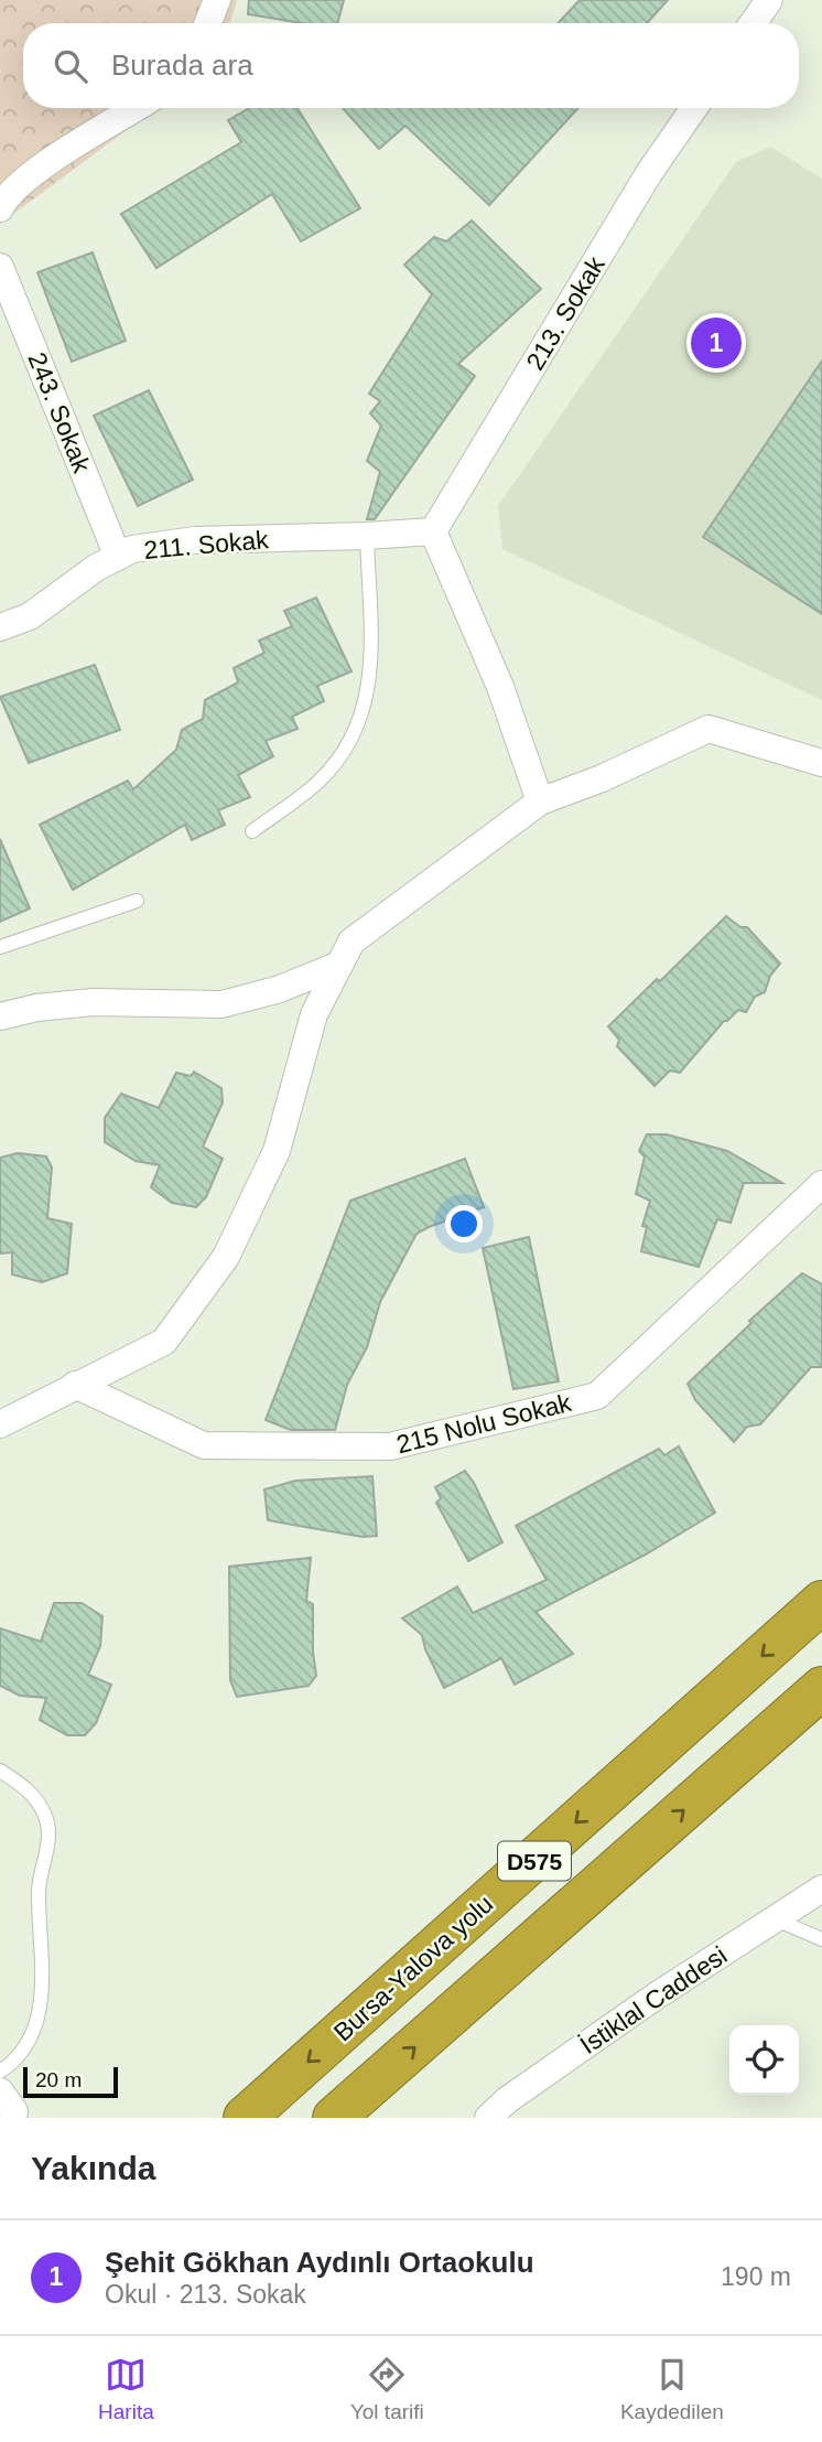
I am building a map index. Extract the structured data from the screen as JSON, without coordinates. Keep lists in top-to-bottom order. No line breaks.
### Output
{"streets":{"highway":["D575","Bursa-Yalova yolu"],"street":["213. Sokak","243. Sokak","211. Sokak","215 Nolu Sokak","İstiklal Caddesi"]},"crossings":[["213. Sokak","211. Sokak"],["243. Sokak","211. Sokak"]],"scale_bar":"20 m","page":{"search":"Burada ara","pins":"1","scale":"20 m","heading":"Yakında","list":[{"mark":"1","name":"Şehit Gökhan Aydınlı Ortaokulu","note":"Okul · 213. Sokak","value":"190 m"}],"nav":["Harita","Yol tarifi","Kaydedilen"]}}
